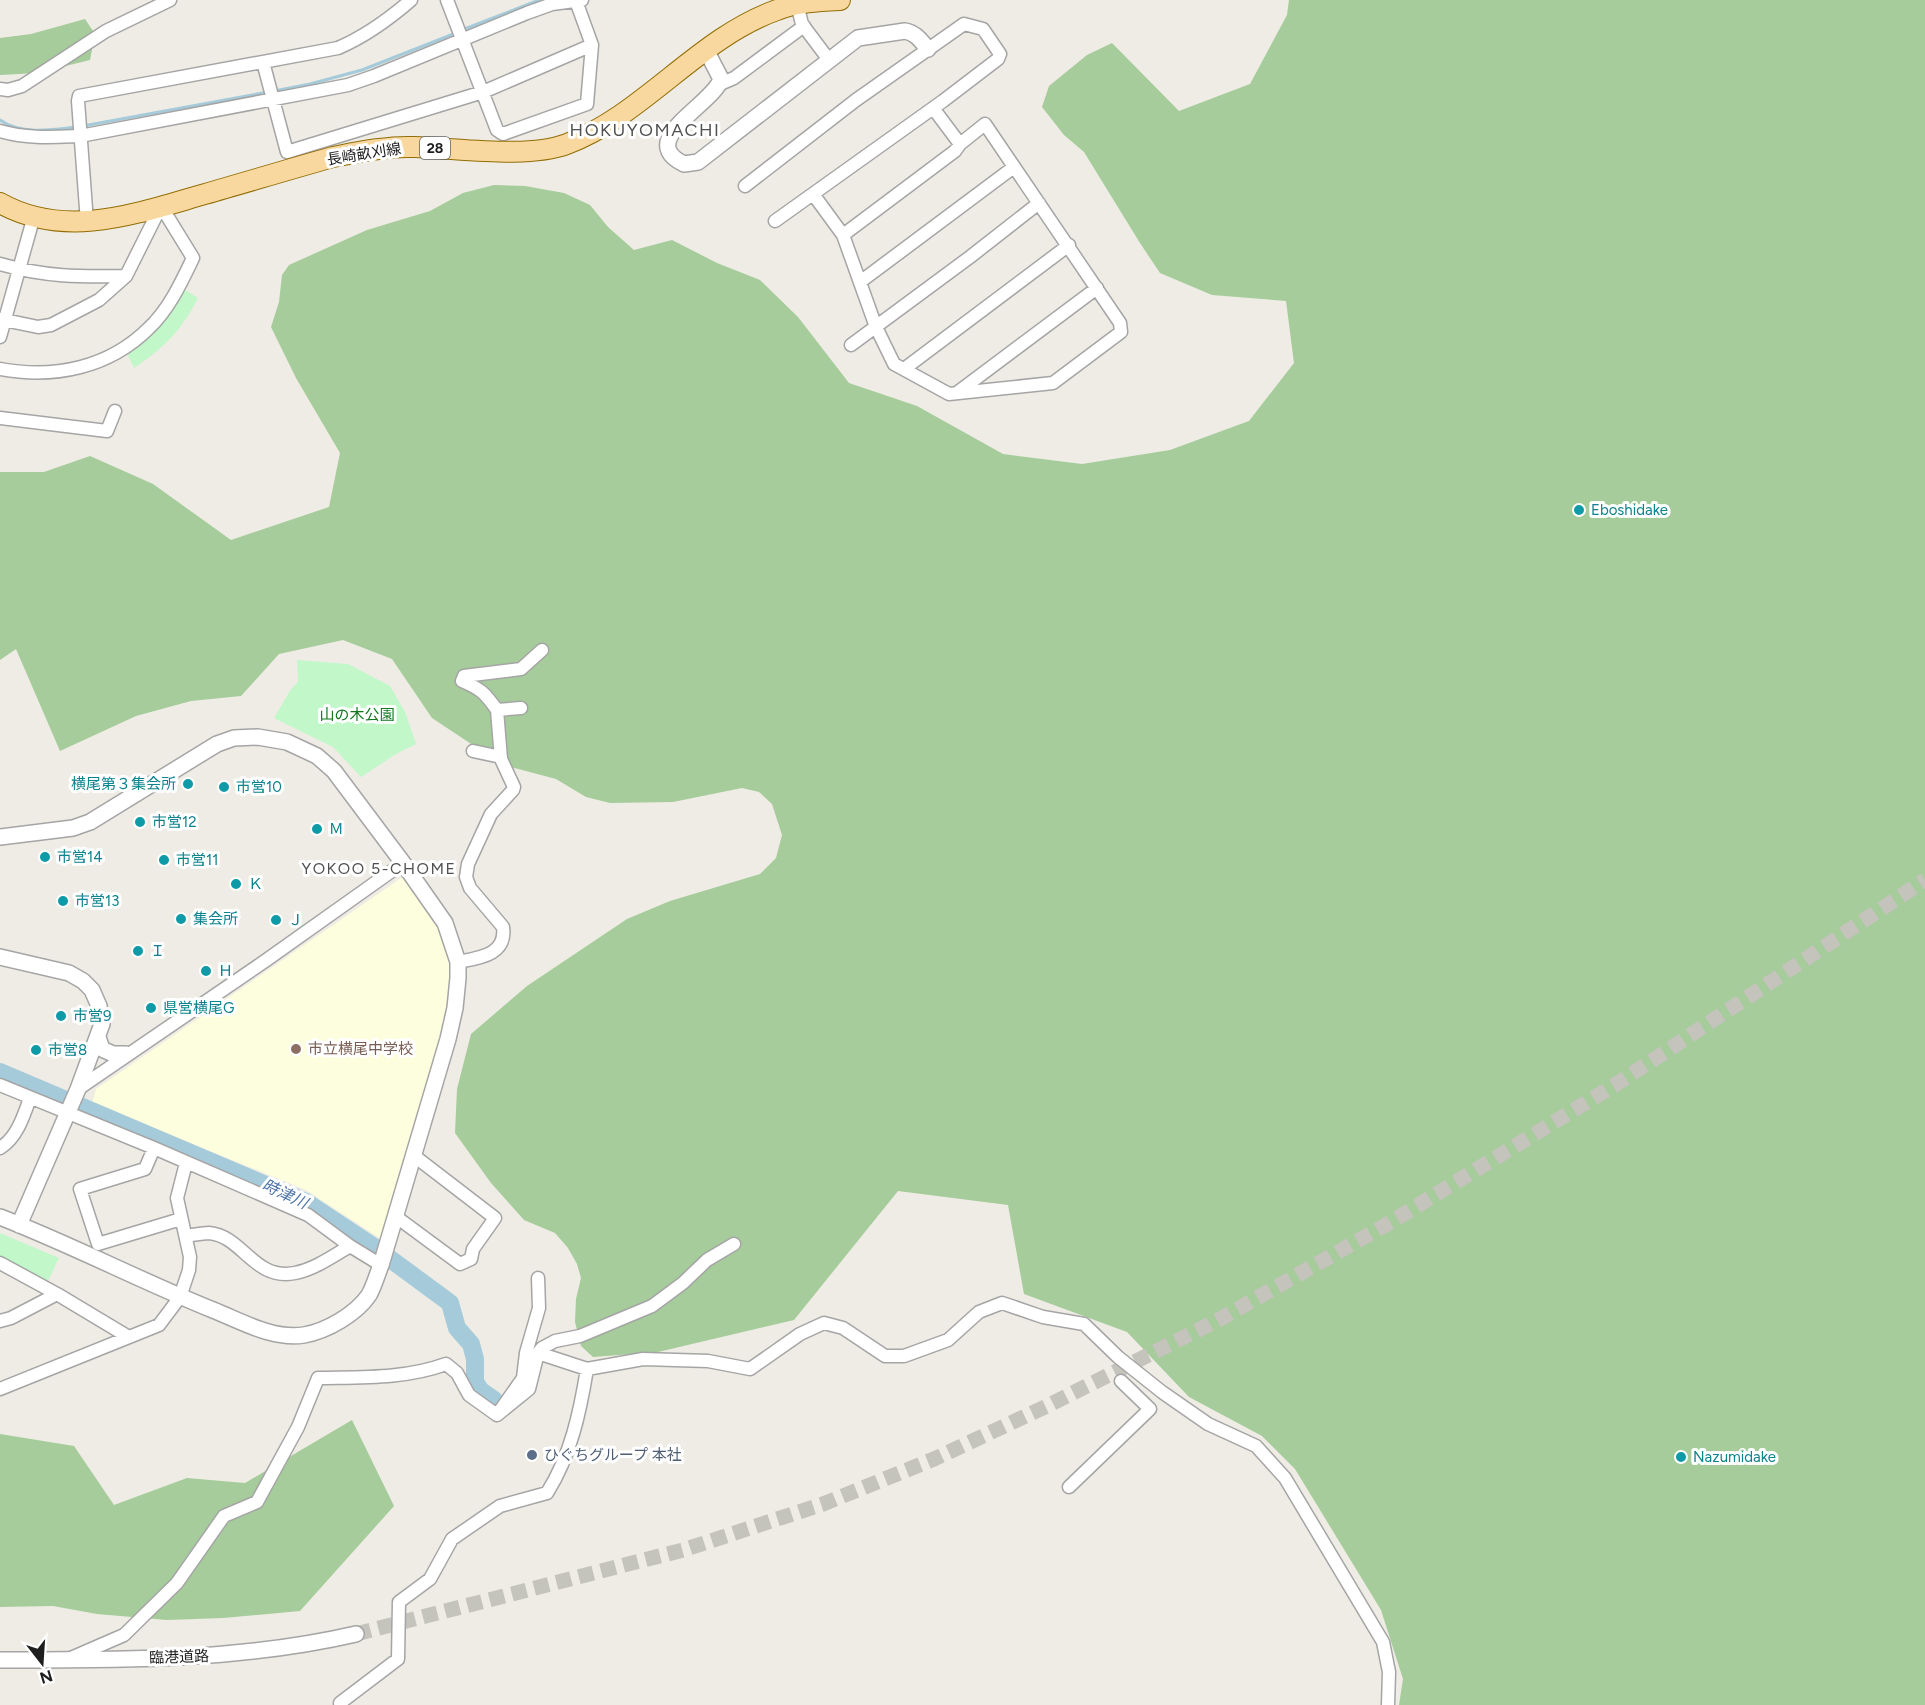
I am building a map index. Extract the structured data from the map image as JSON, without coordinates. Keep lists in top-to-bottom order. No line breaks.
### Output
{"streets":{"main road":["28","長崎畝刈線"],"street":["臨港道路"]},"districts":["HOKUYOMACHI","YOKOO 5-CHOME"],"water":["時津川"],"parks":["山の木公園"],"places":["Eboshidake","横尾第３集会所","市営10","市営12","Ｍ","市営14","市営11","Ｋ","市営13","集会所","Ｊ","Ｉ","Ｈ","県営横尾G","市営9","市立横尾中学校","市営8","ひぐちグループ 本社","Nazumidake"],"north":"bottom"}
